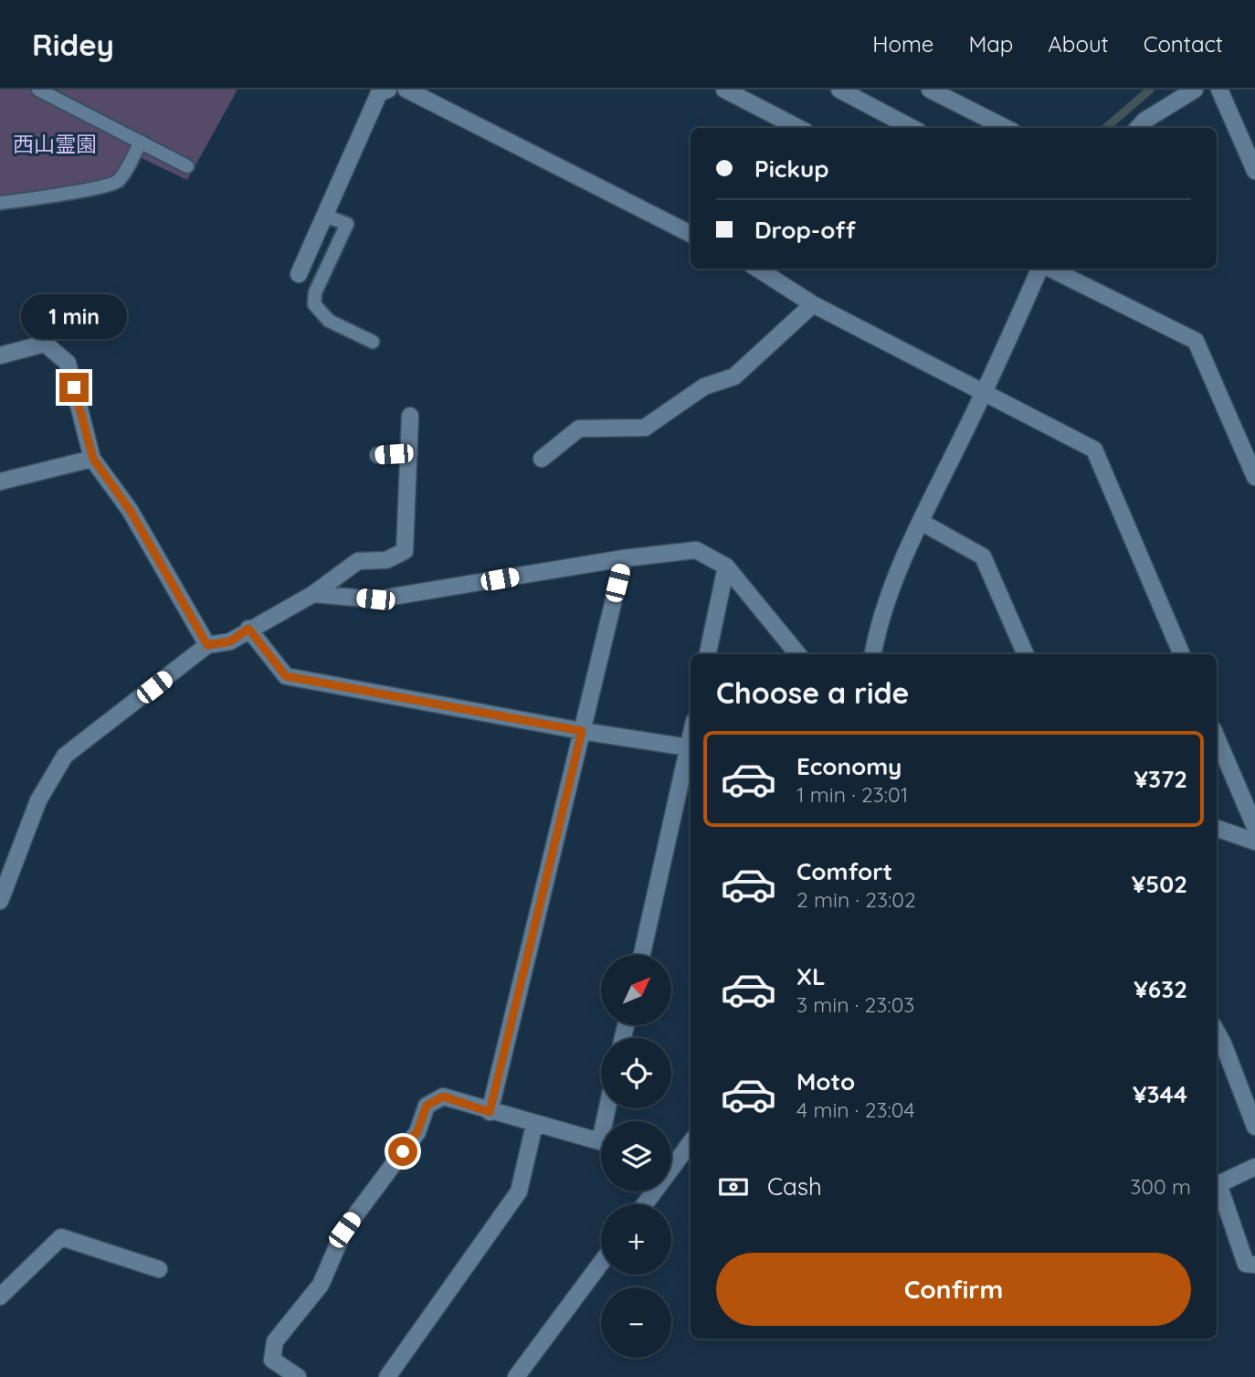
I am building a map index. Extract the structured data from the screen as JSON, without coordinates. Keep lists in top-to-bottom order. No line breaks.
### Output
{"parks":["西山霊園"],"north":"top right","page":{"header":"Ridey","nav":["Home","Map","About","Contact"],"banner":["Pickup","Drop-off"],"bubble":"1 min","heading":"Choose a ride","list":[{"name":"Economy","note":"1 min · 23:01","value":"¥372"},{"name":"Comfort","note":"2 min · 23:02","value":"¥502"},{"name":"XL","note":"3 min · 23:03","value":"¥632"},{"name":"Moto","note":"4 min · 23:04","value":"¥344"}],"map_buttons":["+","−"],"pay":["Cash","300 m"],"buttons":"Confirm"}}
